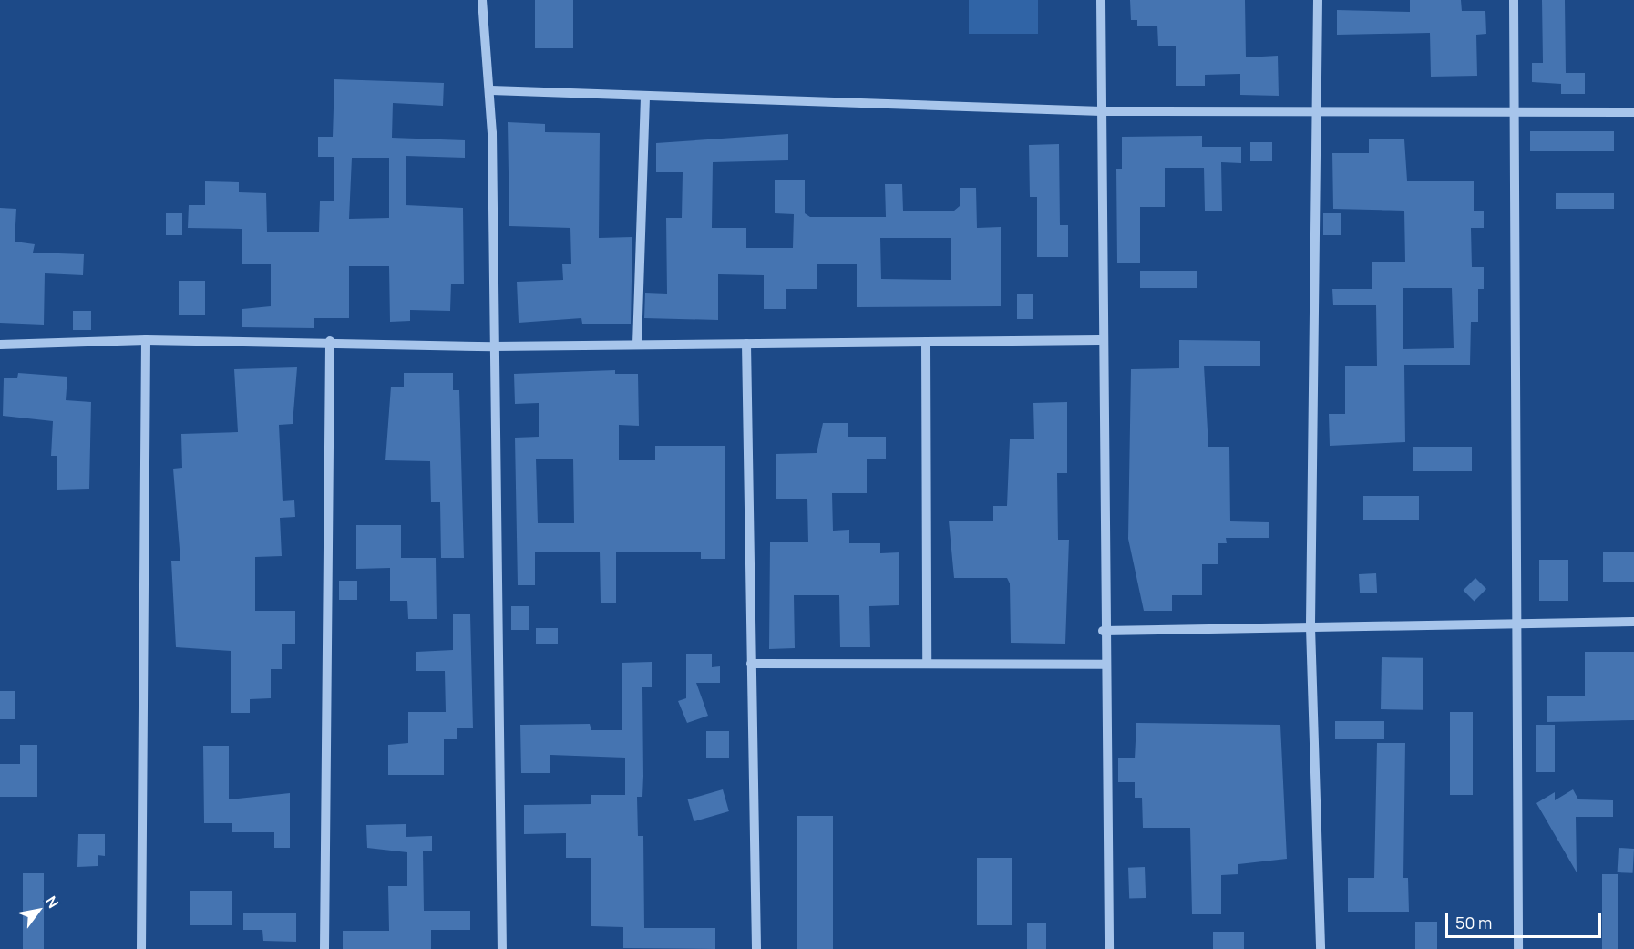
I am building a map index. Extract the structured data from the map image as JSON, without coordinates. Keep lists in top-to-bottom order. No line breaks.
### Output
{"scale_bar":"50 m","north":"top right"}
